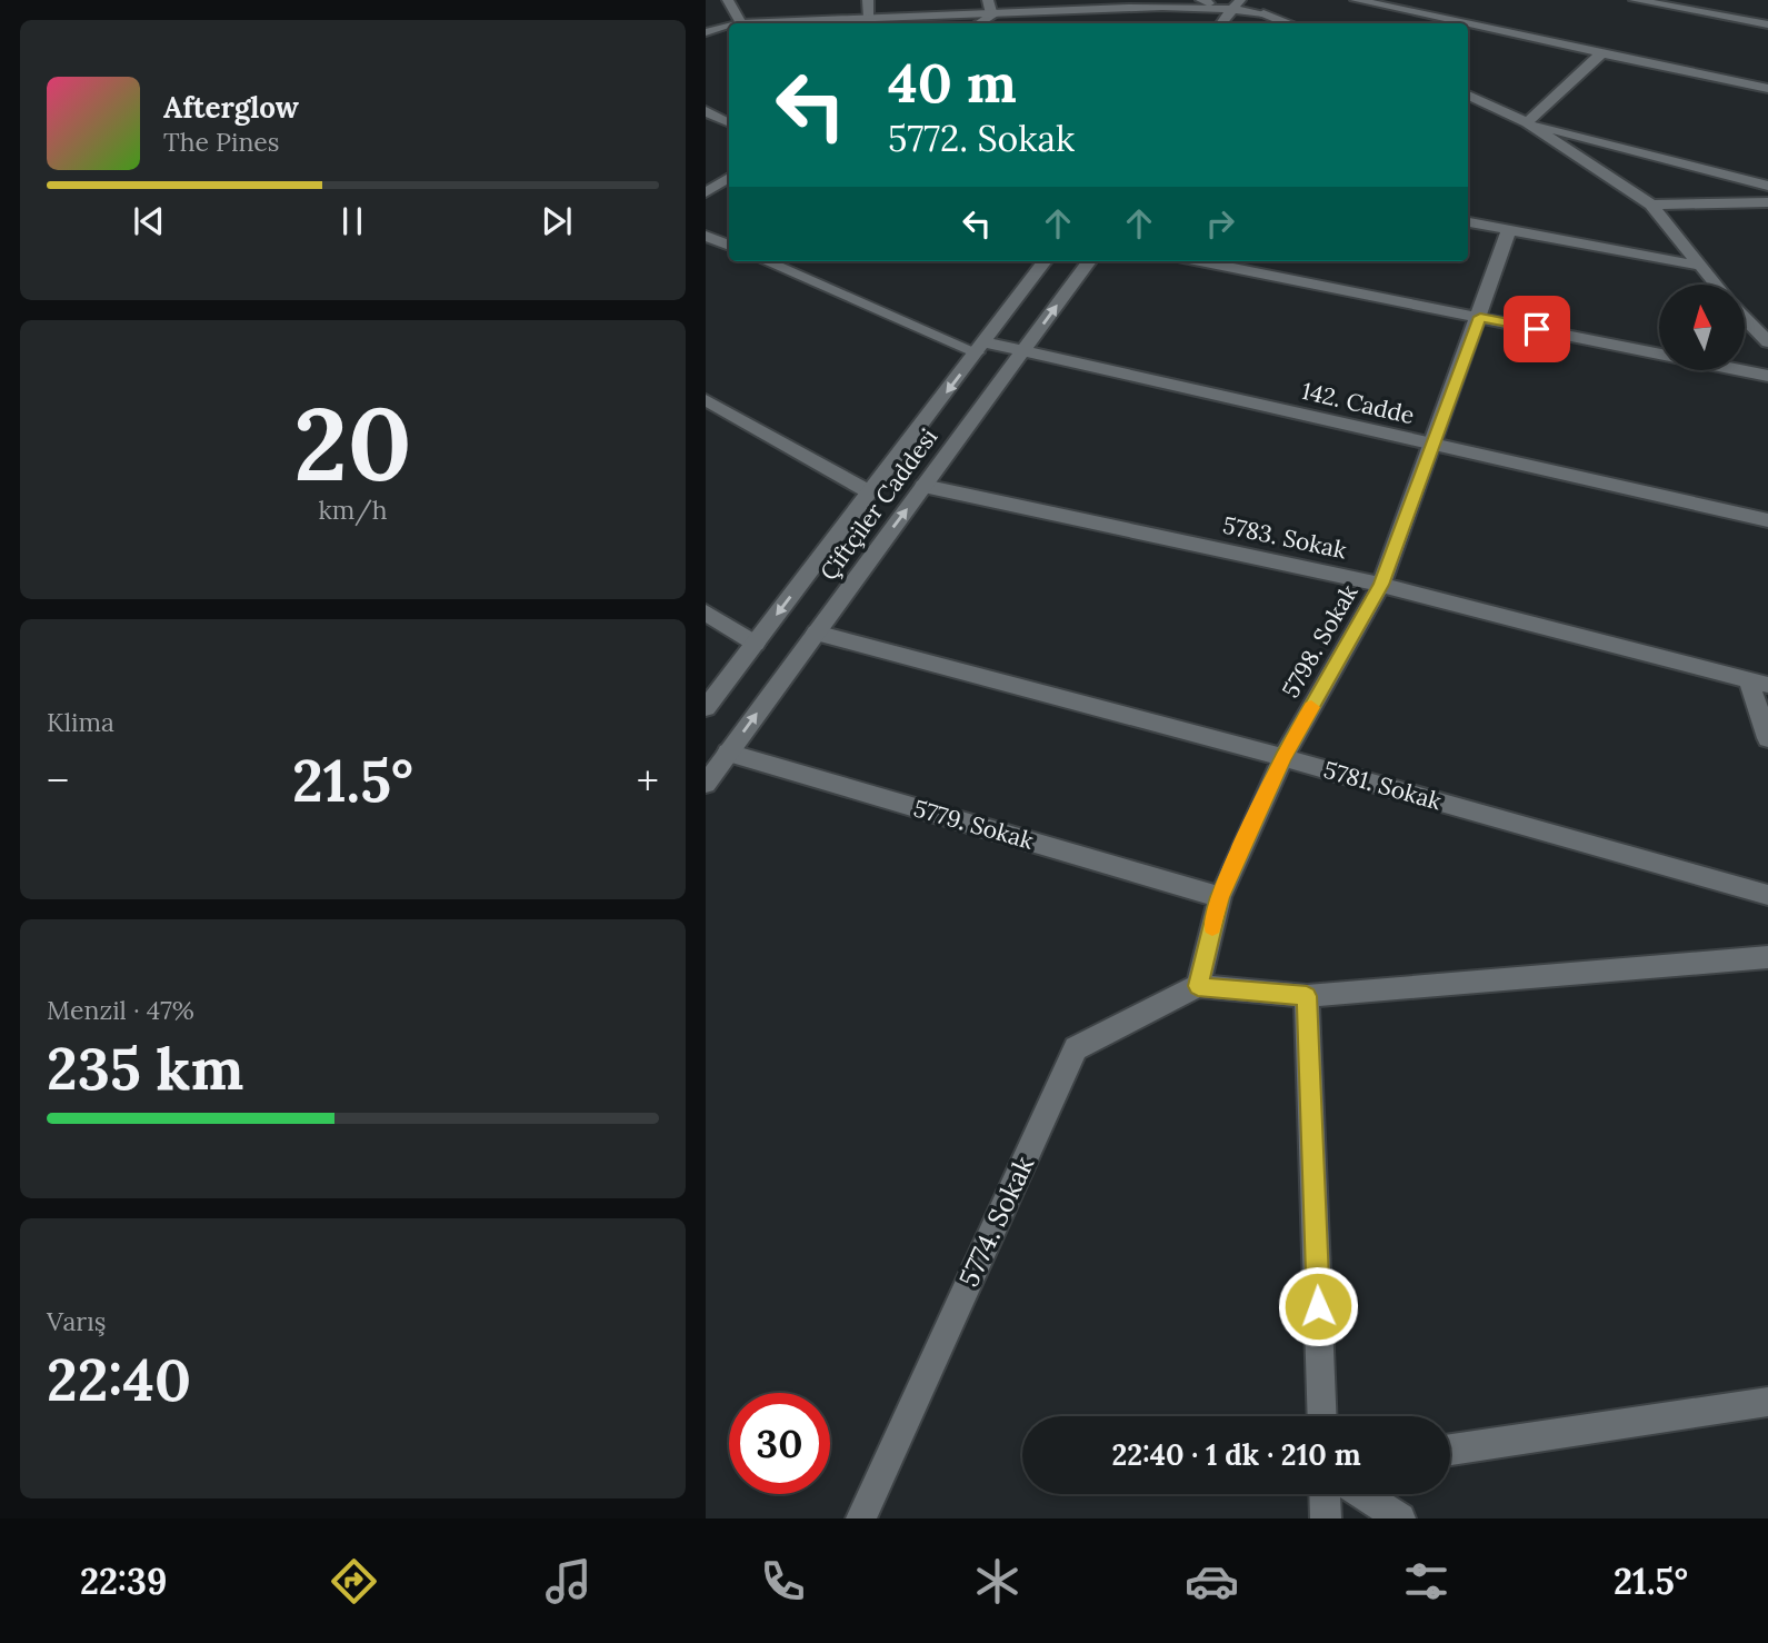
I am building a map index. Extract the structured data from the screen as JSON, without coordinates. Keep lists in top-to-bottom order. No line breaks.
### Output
{"streets":{"street":["142. Cadde","Çiftçiler Caddesi","5783. Sokak","5798. Sokak","5781. Sokak","5779. Sokak","5774. Sokak"]},"crossings":[["142. Cadde","Çiftçiler Caddesi"],["142. Cadde","5798. Sokak"],["Çiftçiler Caddesi","5783. Sokak"],["Çiftçiler Caddesi","5781. Sokak"],["Çiftçiler Caddesi","5779. Sokak"],["5783. Sokak","5798. Sokak"],["5798. Sokak","5781. Sokak"],["5798. Sokak","5779. Sokak"],["5798. Sokak","5774. Sokak"]],"north":"top","page":{"turn":["40 m","5772. Sokak"],"song":["Afterglow","The Pines"],"tile":[["20","km/h"],"Klima",["Menzil · 47%","235 km"],["Varış","22:40"]],"heat":["−","21.5°","+"],"limit":"30","trip":"22:40 · 1 dk · 210 m","tabs":["22:39","21.5°"]}}
